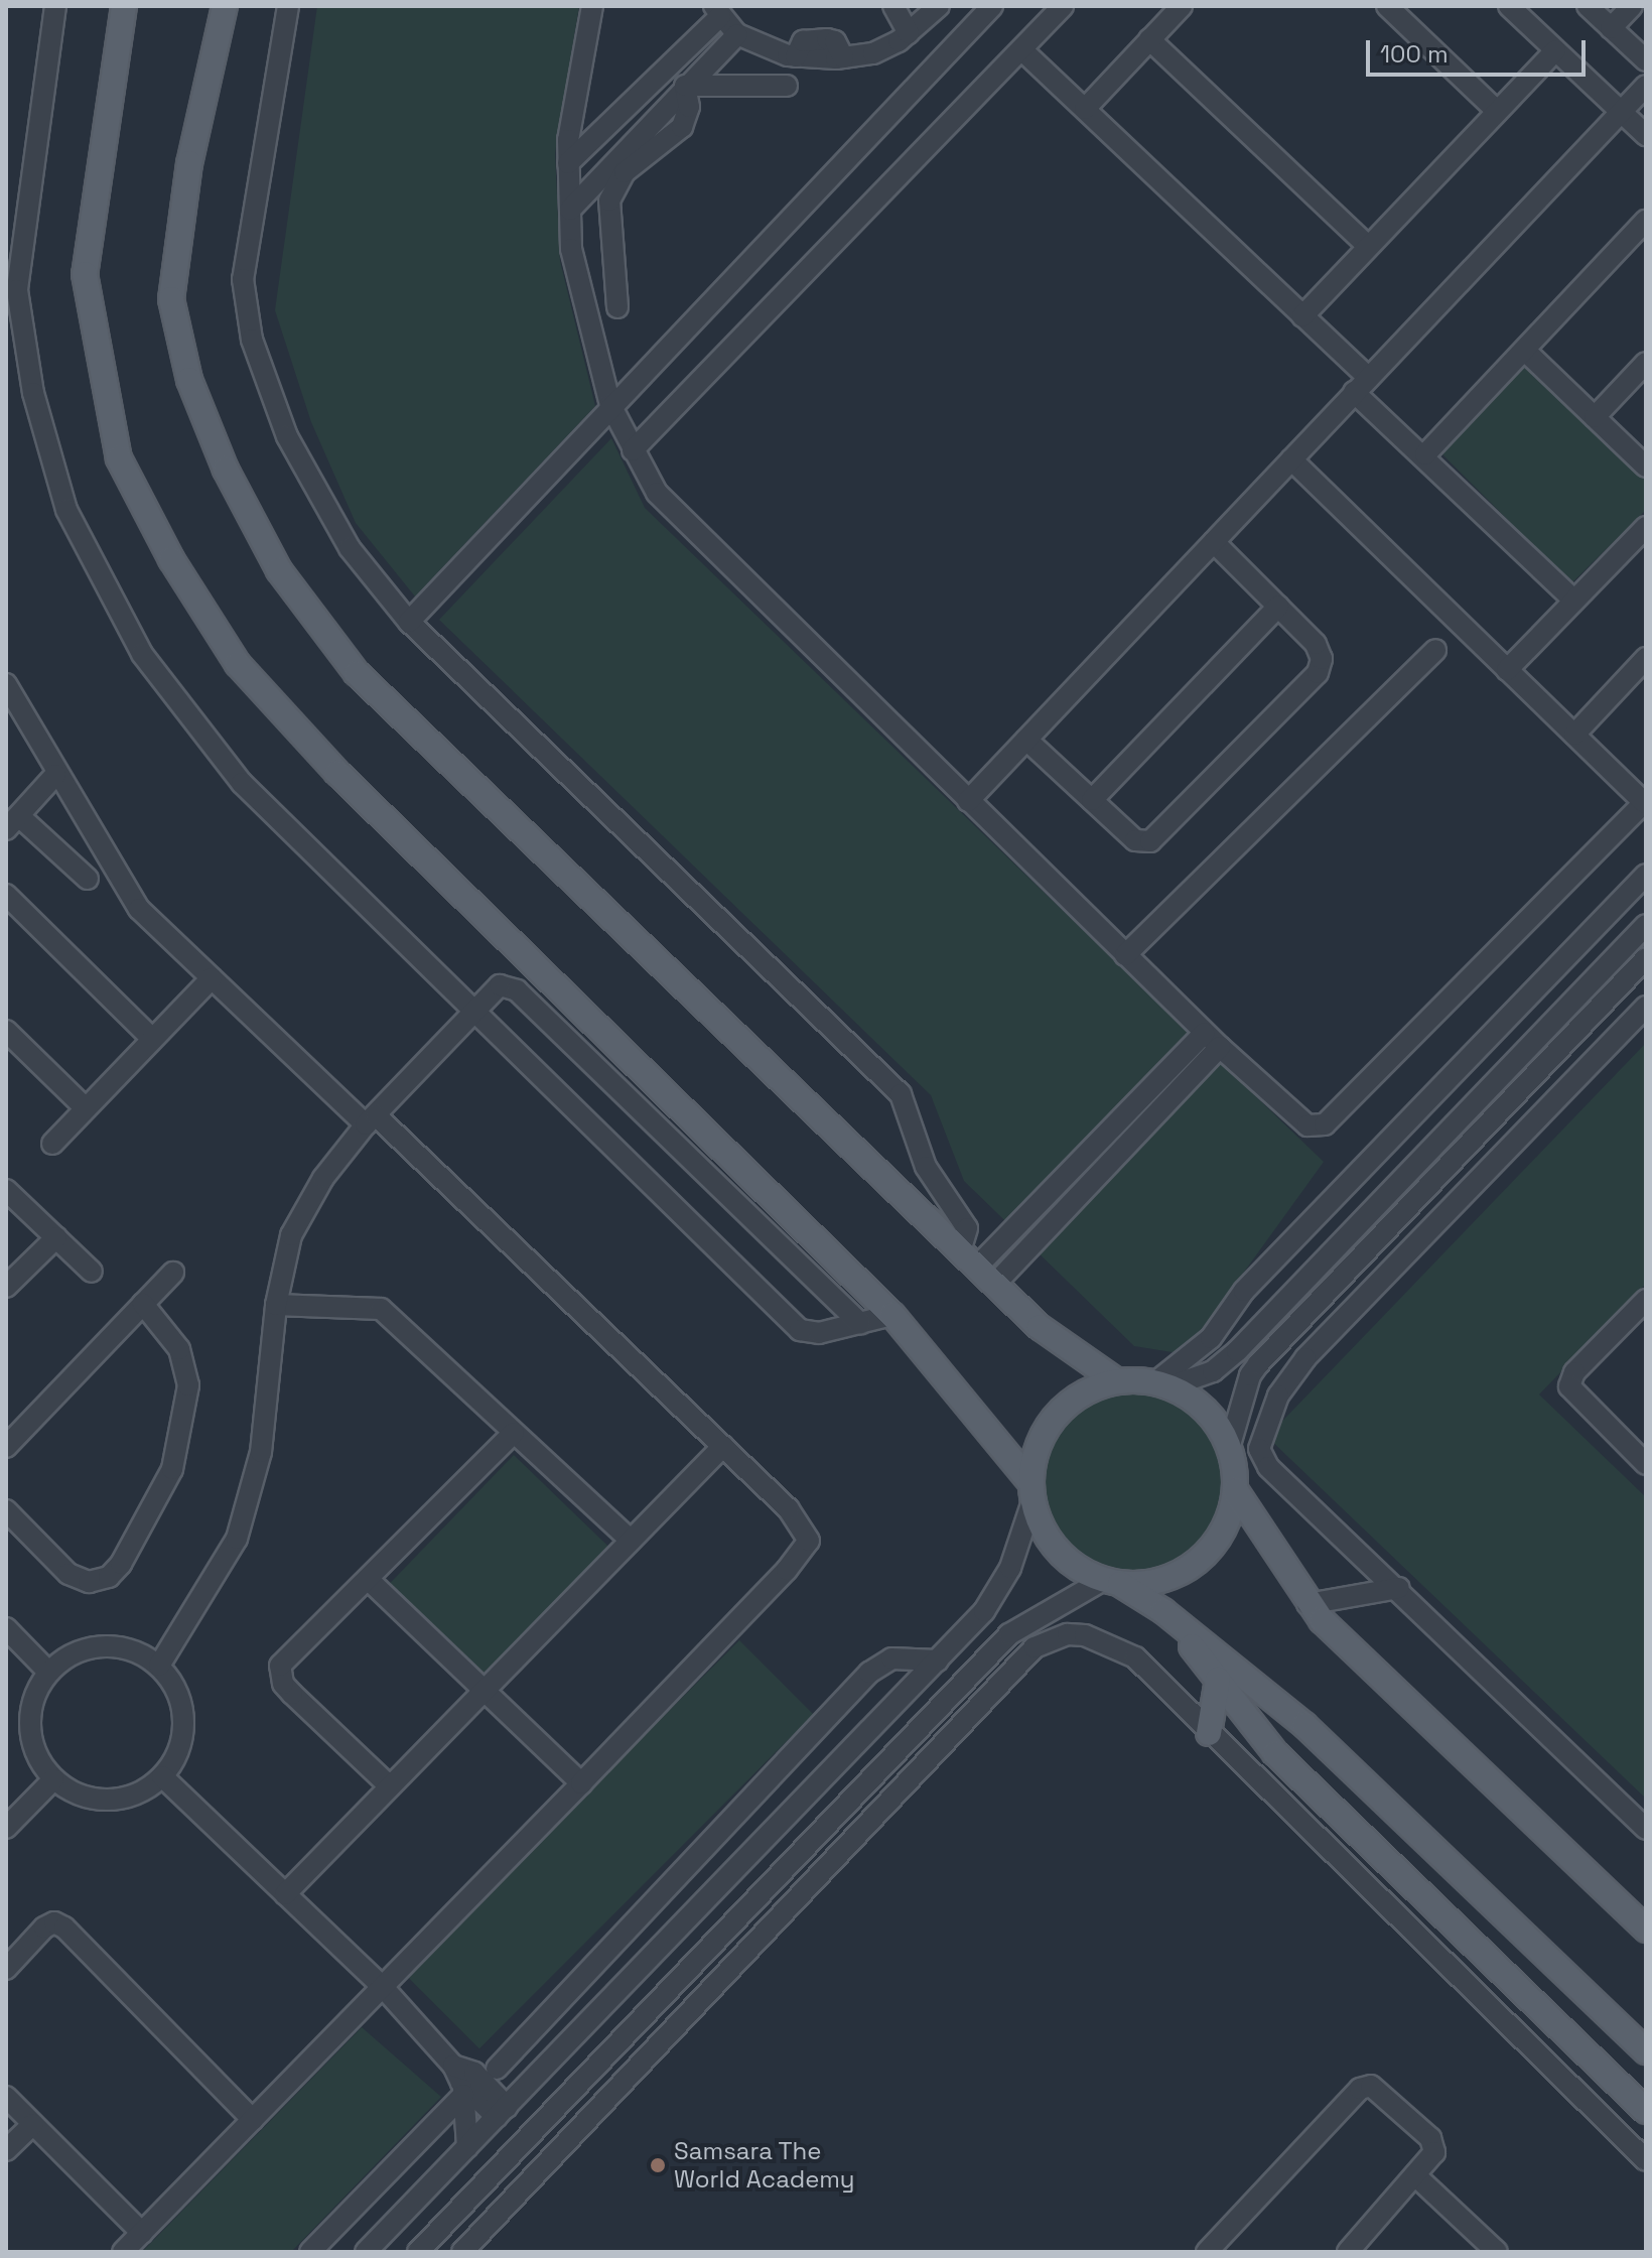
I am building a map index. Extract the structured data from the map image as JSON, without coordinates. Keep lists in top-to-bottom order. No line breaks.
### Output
{"places":["Samsara The World Academy"],"scale_bar":"100 m"}
